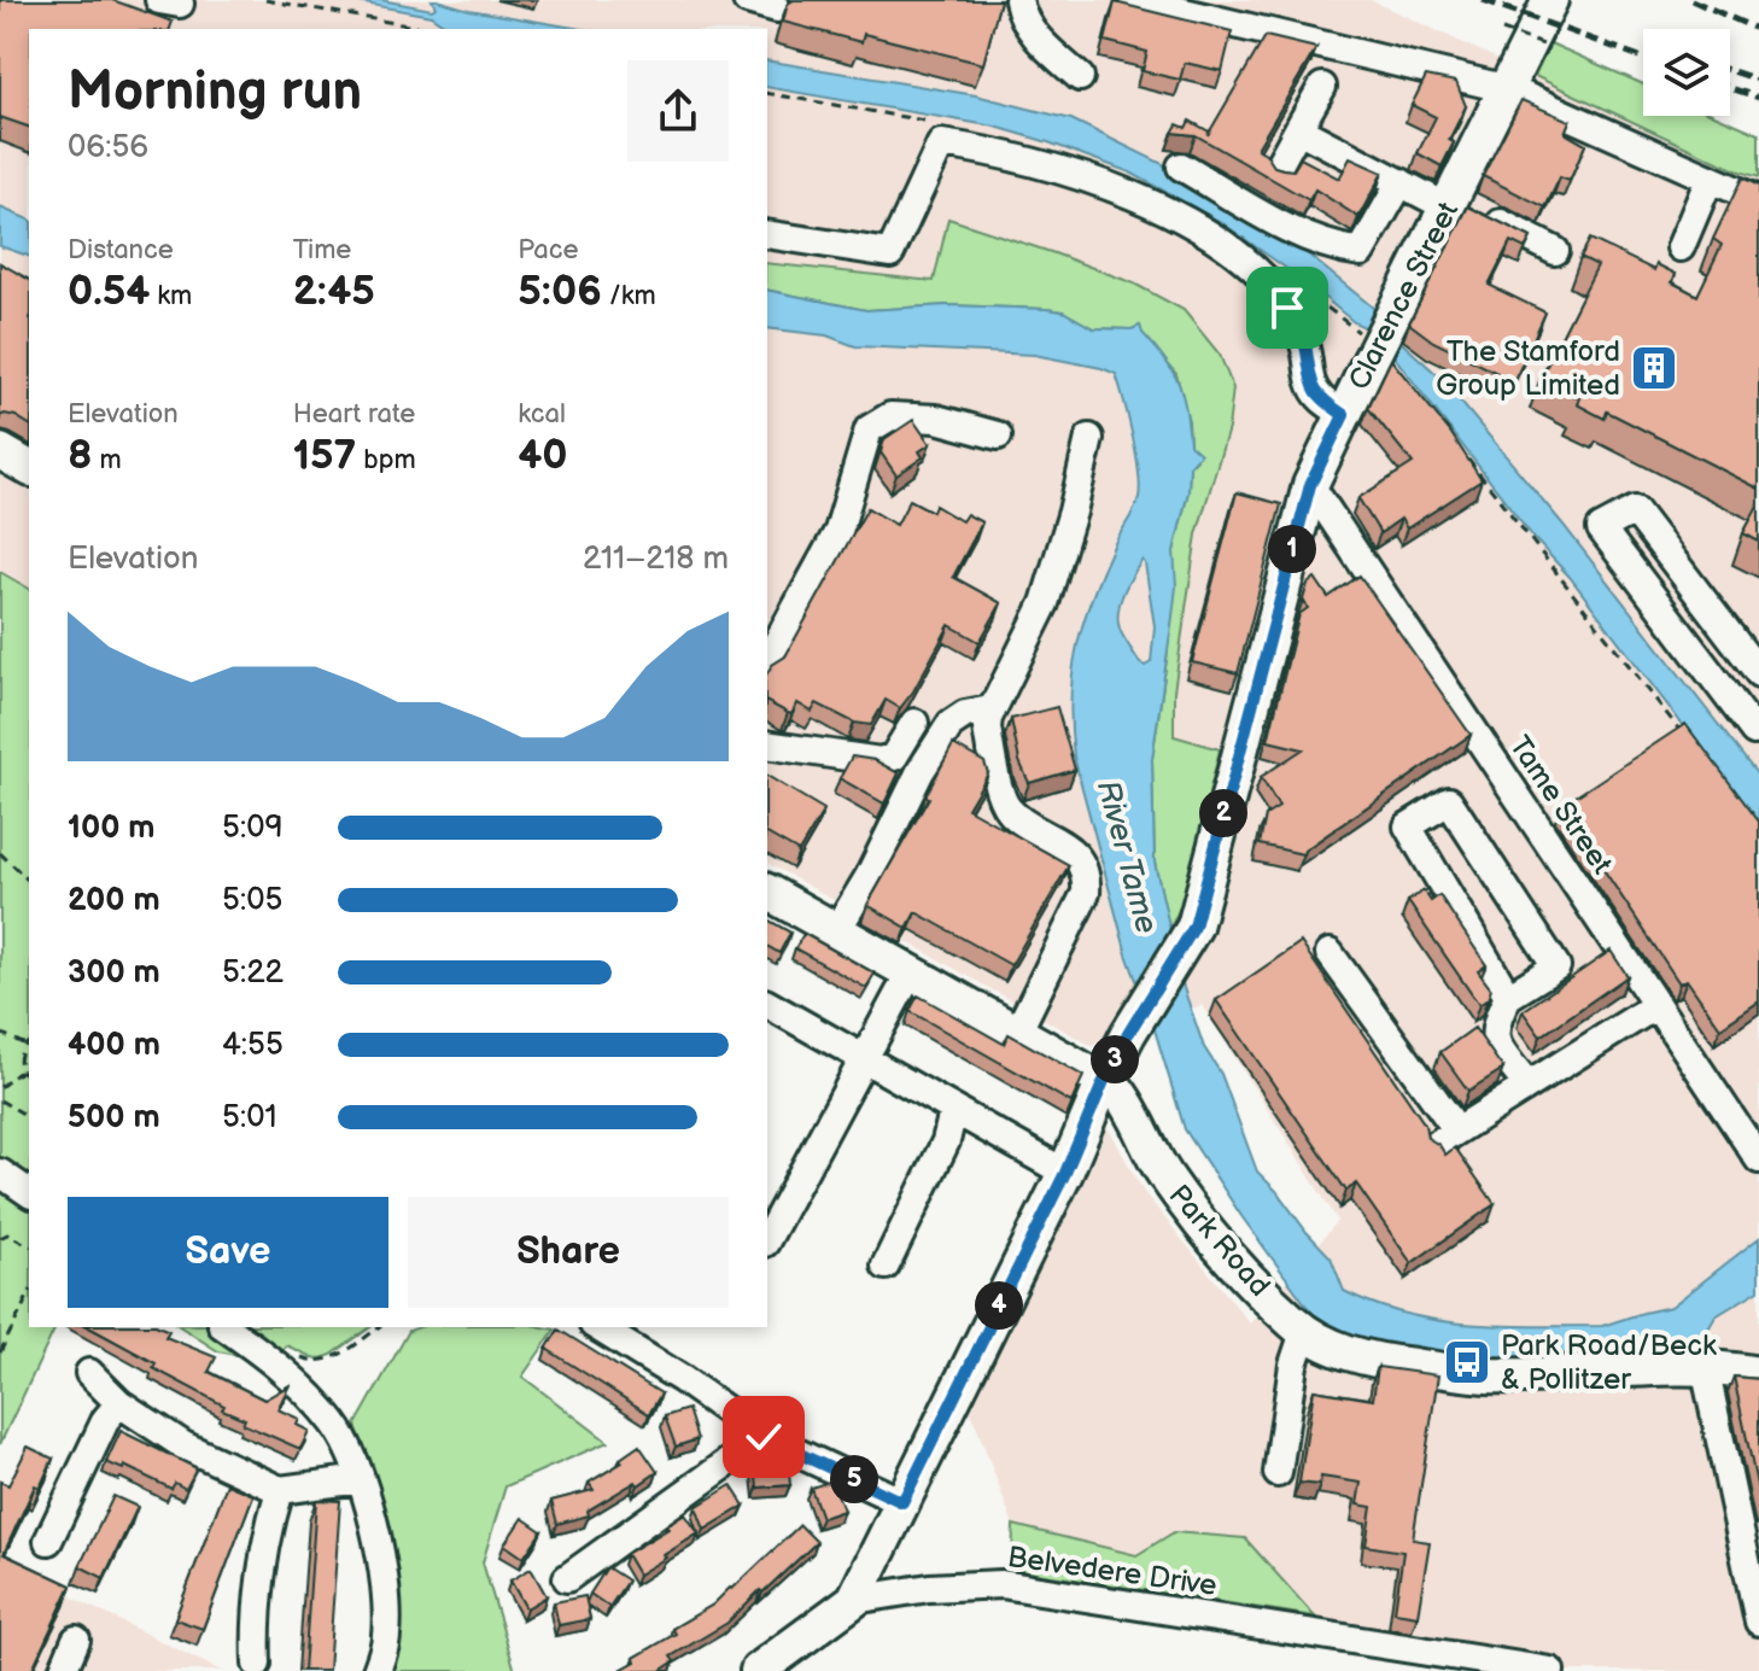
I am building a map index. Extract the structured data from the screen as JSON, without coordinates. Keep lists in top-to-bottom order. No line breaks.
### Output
{"streets":{"main road":["Clarence Street","Park Road"],"street":["Tame Street","Belvedere Drive"]},"crossings":[["Clarence Street","Tame Street"],["Clarence Street","Park Road"],["Clarence Street","Belvedere Drive"]],"water":["River Tame"],"places":{"building":["The Stamford Group Limited"],"bus stop":["Park Road/Beck & Pollitzer"]},"page":{"heading":["Morning run","06:56"],"stats":[["Distance","0.54 km"],["Time","2:45"],["Pace","5:06 /km"],["Elevation","8 m"],["Heart rate","157 bpm"],["kcal","40"]],"chart":["Elevation","211–218 m"],"pins":["1","2","3","4","5"],"list":[{"name":"100 m","note":"5:09"},{"name":"200 m","note":"5:05"},{"name":"300 m","note":"5:22"},{"name":"400 m","note":"4:55"},{"name":"500 m","note":"5:01"}],"buttons":["Save","Share"]}}
